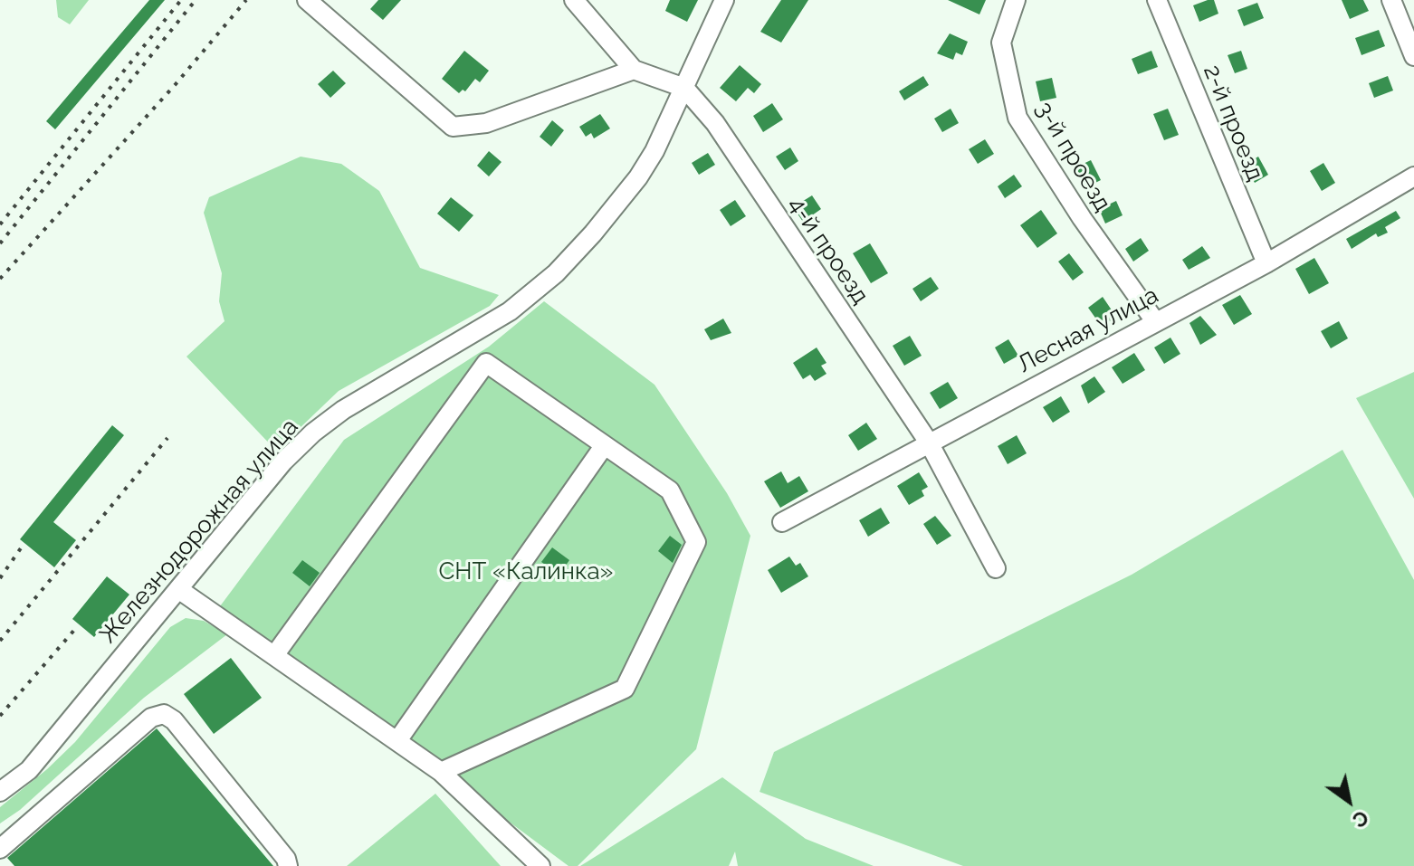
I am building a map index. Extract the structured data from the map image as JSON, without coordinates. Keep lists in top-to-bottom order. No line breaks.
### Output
{"streets":{"street":["2-й проезд","3-й проезд","4-й проезд","Лесная улица","Железнодорожная улица"]},"crossings":[["2-й проезд","Лесная улица"],["3-й проезд","Лесная улица"],["4-й проезд","Лесная улица"],["4-й проезд","Железнодорожная улица"]],"parks":["СНТ «Калинка»"],"north":"bottom right"}
